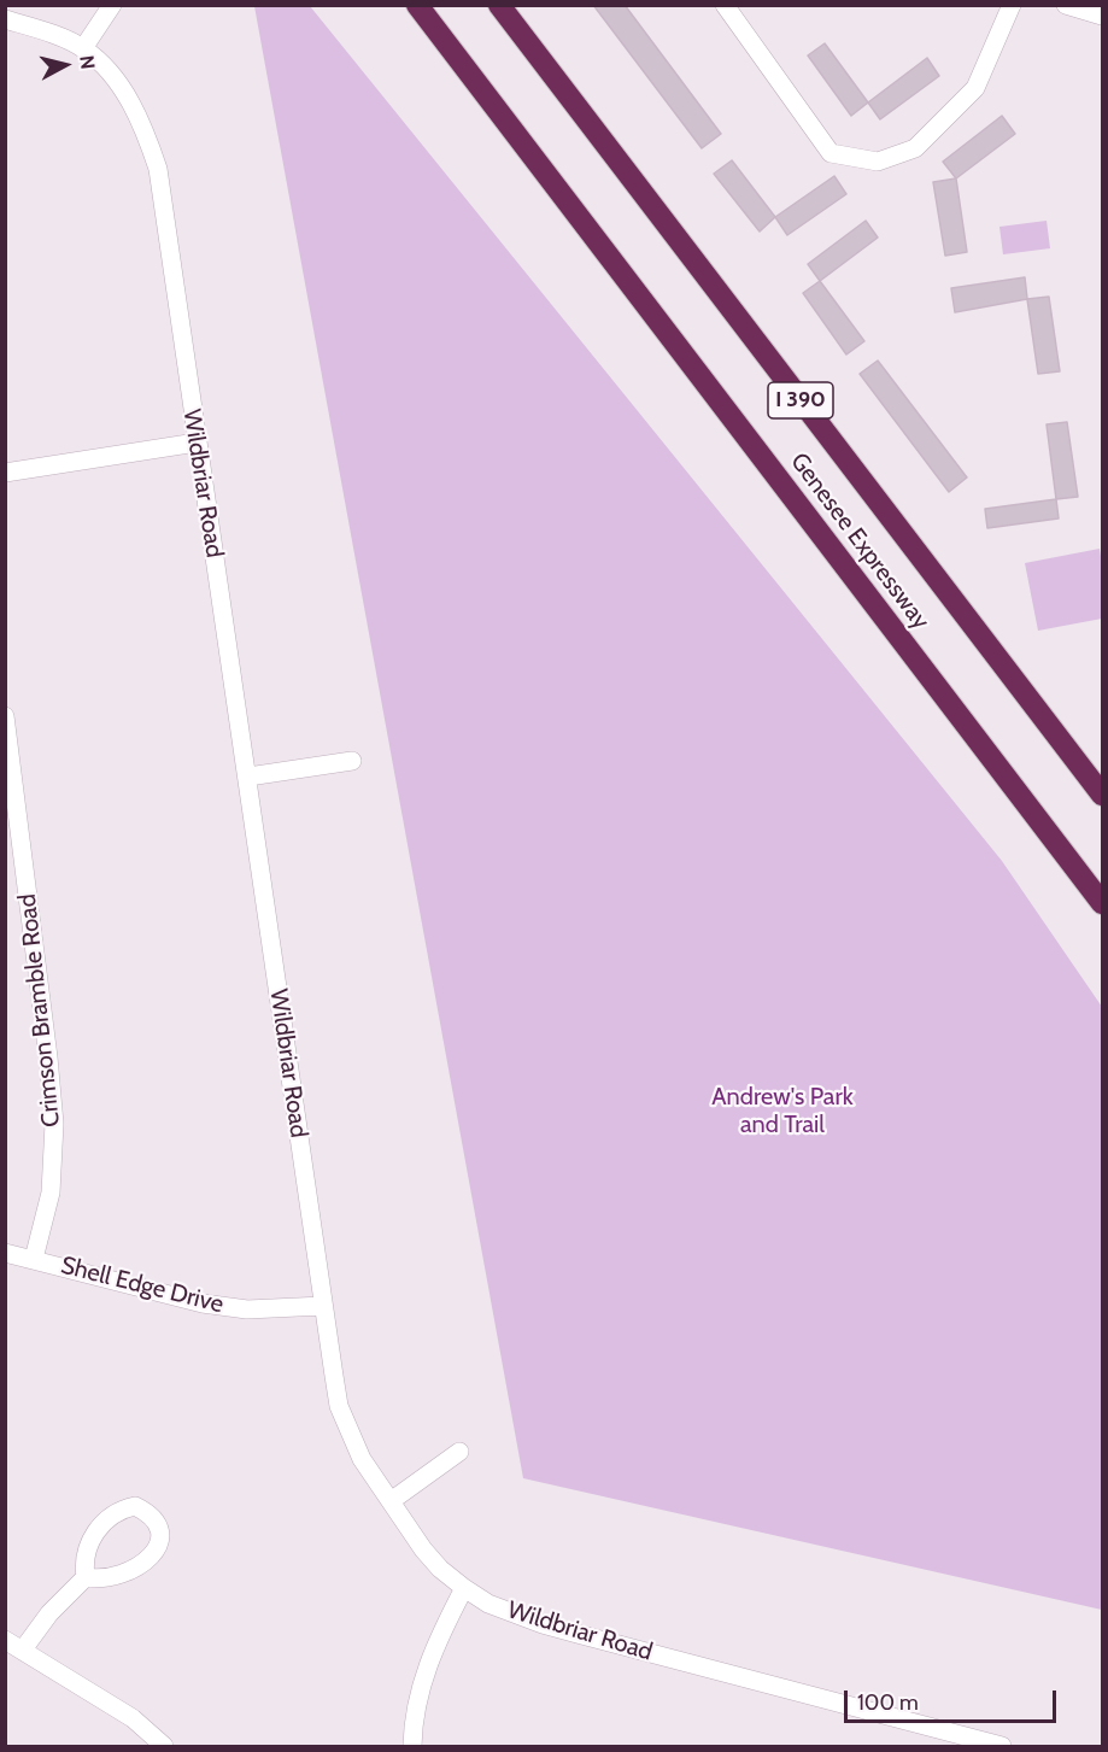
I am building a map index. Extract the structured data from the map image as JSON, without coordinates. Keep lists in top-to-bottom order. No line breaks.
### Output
{"streets":{"highway":["I 390","Genesee Expressway"],"street":["Wildbriar Road","Crimson Bramble Road","Shell Edge Drive"]},"crossings":[["Wildbriar Road","Shell Edge Drive"],["Crimson Bramble Road","Shell Edge Drive"]],"parks":["Andrew's Park and Trail"],"scale_bar":"100 m","north":"right"}
